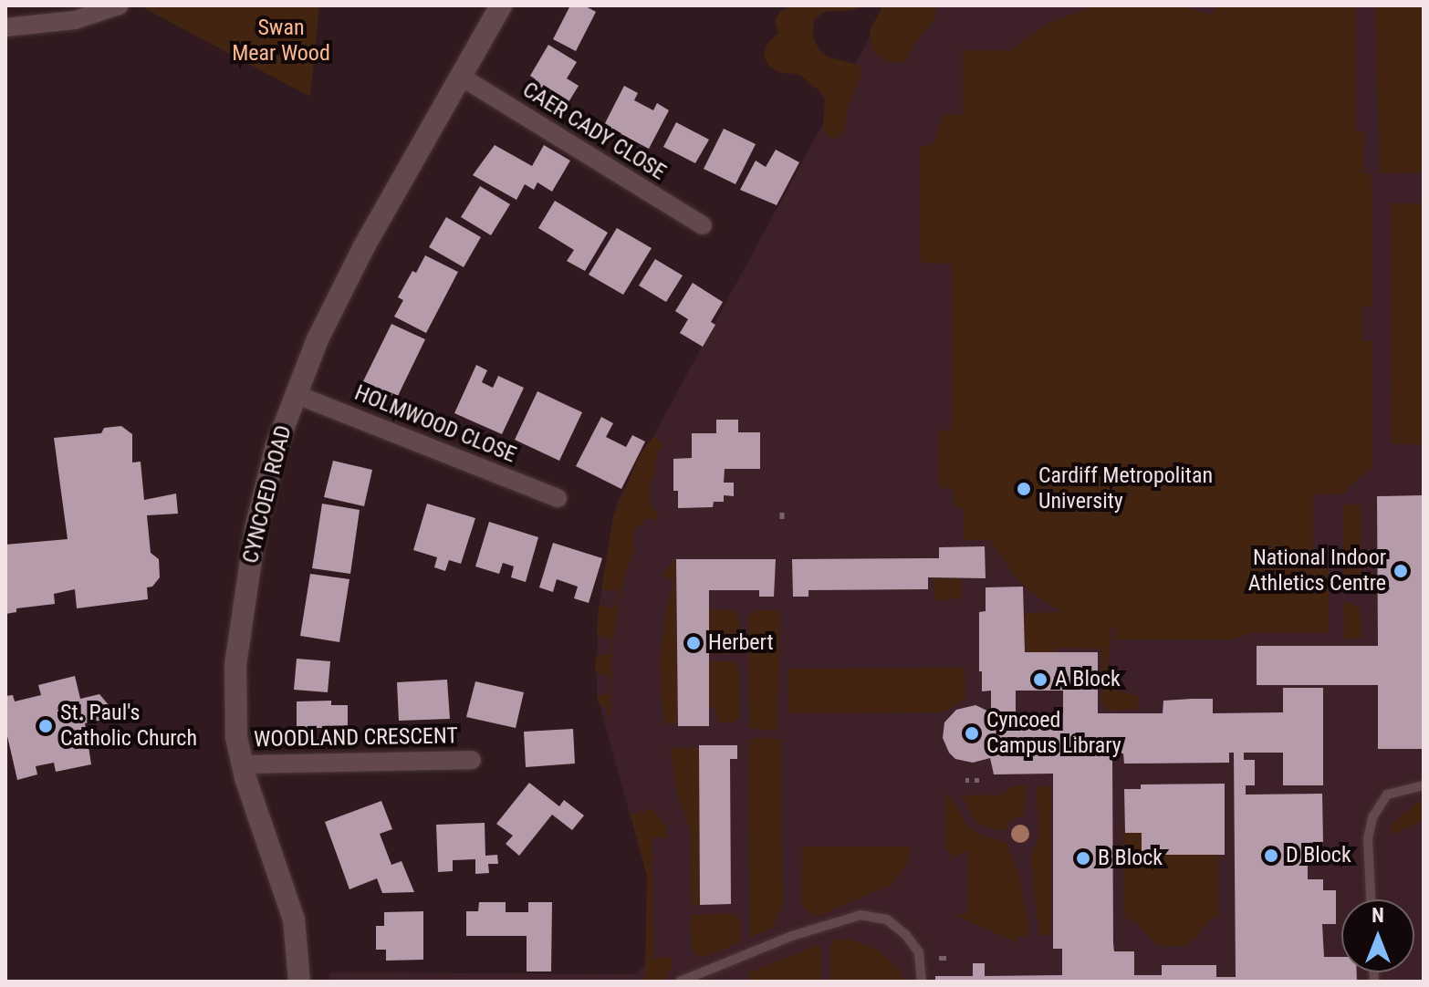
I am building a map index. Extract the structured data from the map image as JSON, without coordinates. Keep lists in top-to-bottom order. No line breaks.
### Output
{"streets":{"street":["CAER CADY CLOSE","HOLMWOOD CLOSE","CYNCOED ROAD","WOODLAND CRESCENT"]},"crossings":[["CAER CADY CLOSE","CYNCOED ROAD"],["HOLMWOOD CLOSE","CYNCOED ROAD"],["CYNCOED ROAD","WOODLAND CRESCENT"]],"parks":["Swan Mear Wood"],"places":["Cardiff Metropolitan University","National Indoor Athletics Centre","Herbert","A Block","St. Paul's Catholic Church","Cyncoed Campus Library","D Block","B Block"],"north":"top"}
